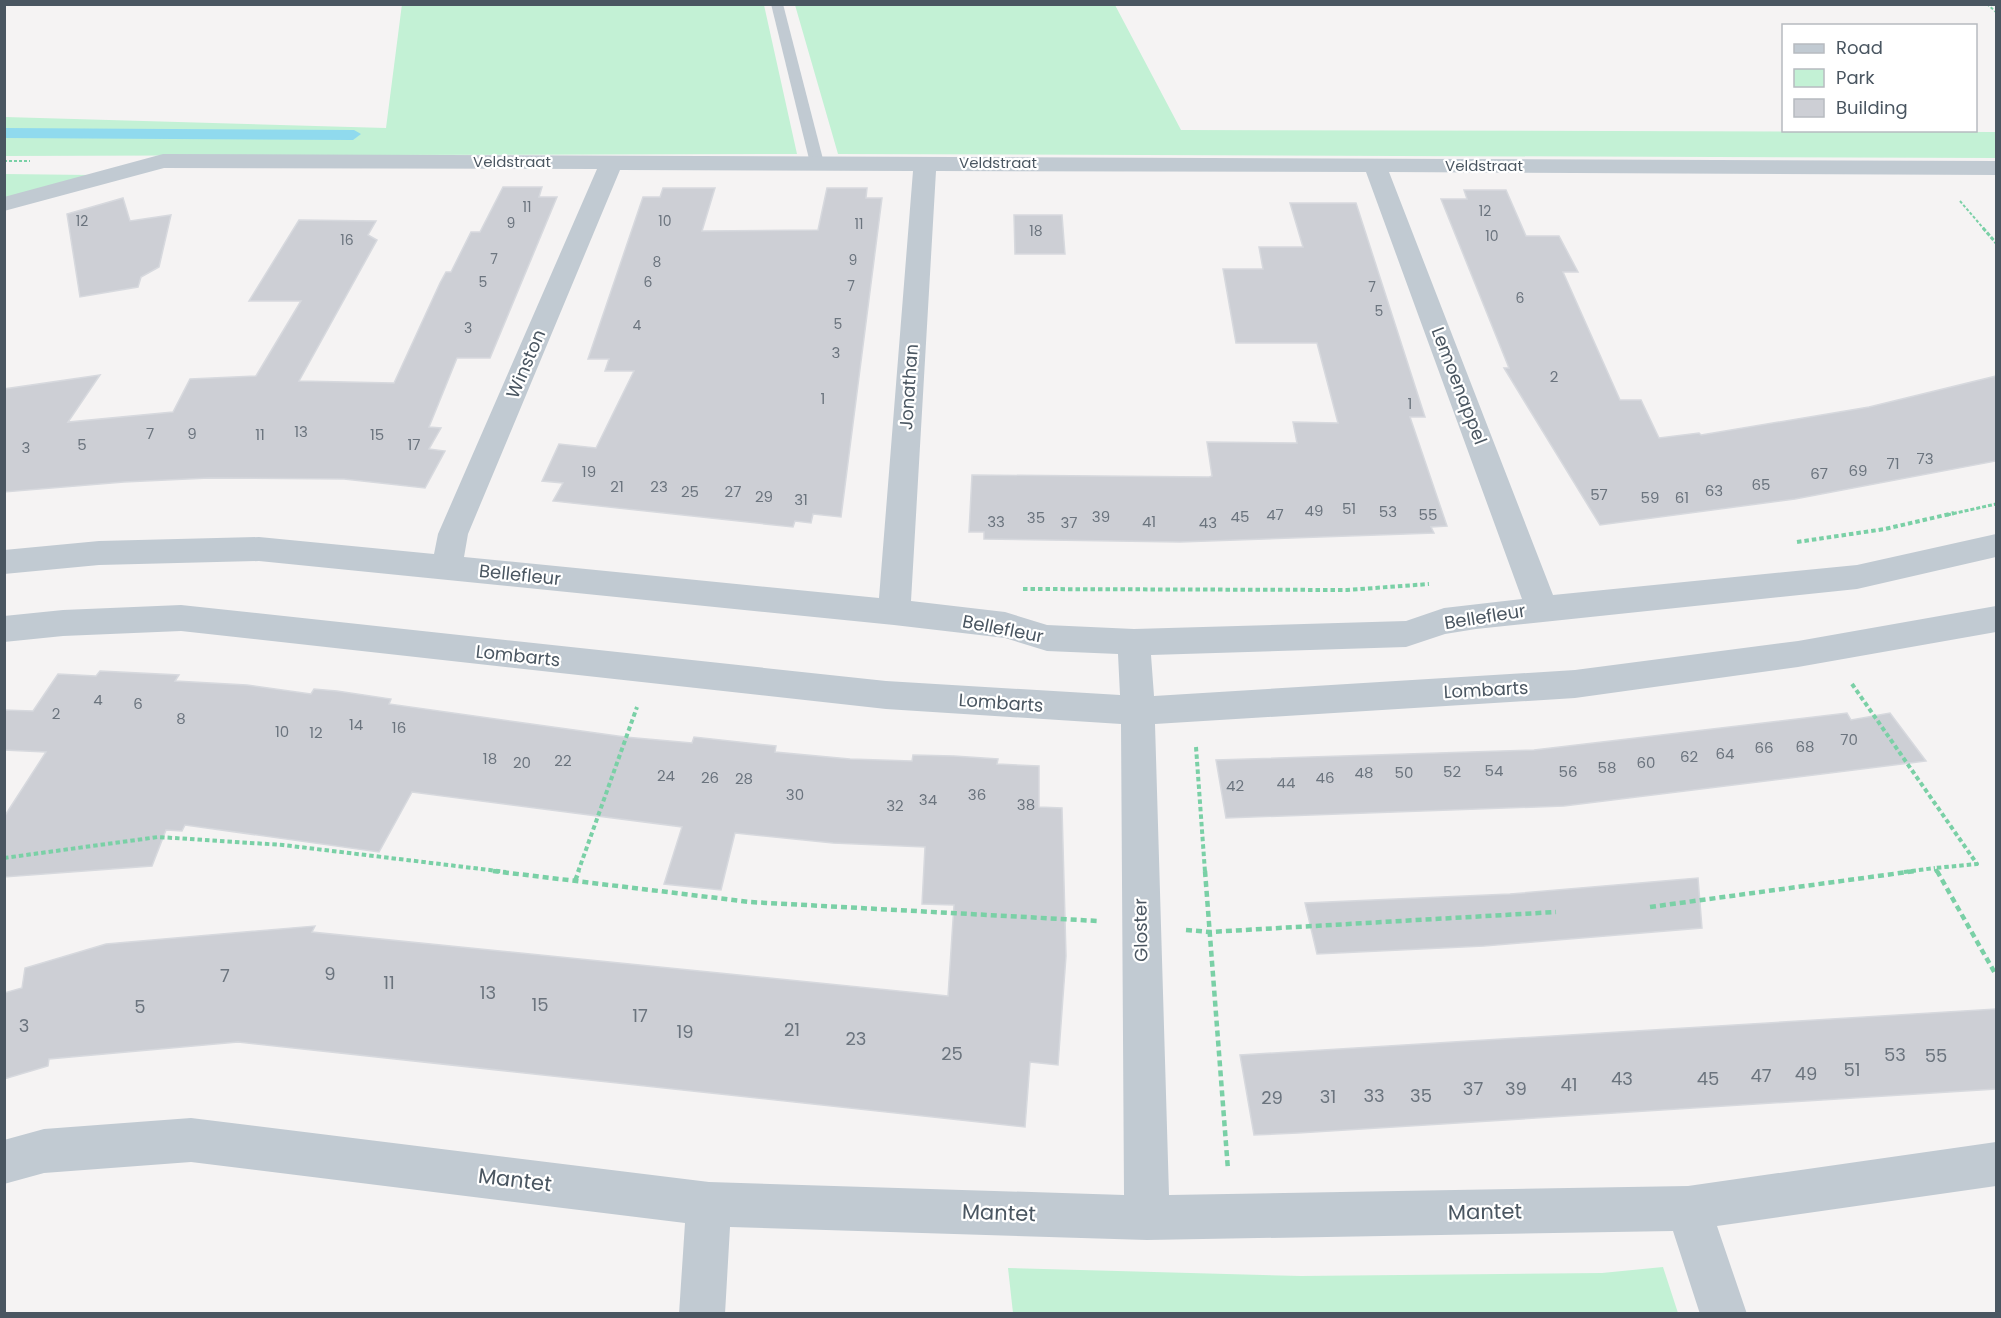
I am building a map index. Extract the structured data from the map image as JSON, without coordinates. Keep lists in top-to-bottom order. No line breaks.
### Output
{"streets":{"street":["Veldstraat","Winston","Lemoenappel","Jonathan","Bellefleur","Lombarts","Gloster","Mantet"]},"crossings":[["Veldstraat","Winston"],["Veldstraat","Lemoenappel"],["Veldstraat","Jonathan"],["Winston","Bellefleur"],["Lemoenappel","Bellefleur"],["Jonathan","Bellefleur"],["Bellefleur","Gloster"],["Lombarts","Gloster"],["Gloster","Mantet"]],"house_numbers":["11","12","12","10","9","11","18","10","16","7","9","8","5","6","7","7","6","5","5","4","3","3","2","1","1","13","7","9","11","15","5","17","3","73","71","69","19","67","65","21","23","63","25","27","57","29","59","61","31","51","49","53","47","55","39","45","35","33","41","37","43","4","6","2","8","14","16","10","12","70","68","66","64","62","18","22","20","60","58","54","52","56","48","50","24","26","46","28","44","42","30","36","34","38","32","9","7","11","13","15","5","17","3","21","19","23","25","53","55","51","49","47","43","45","41","37","39","33","35","31","29"],"legend":["Road","Park","Building"]}
